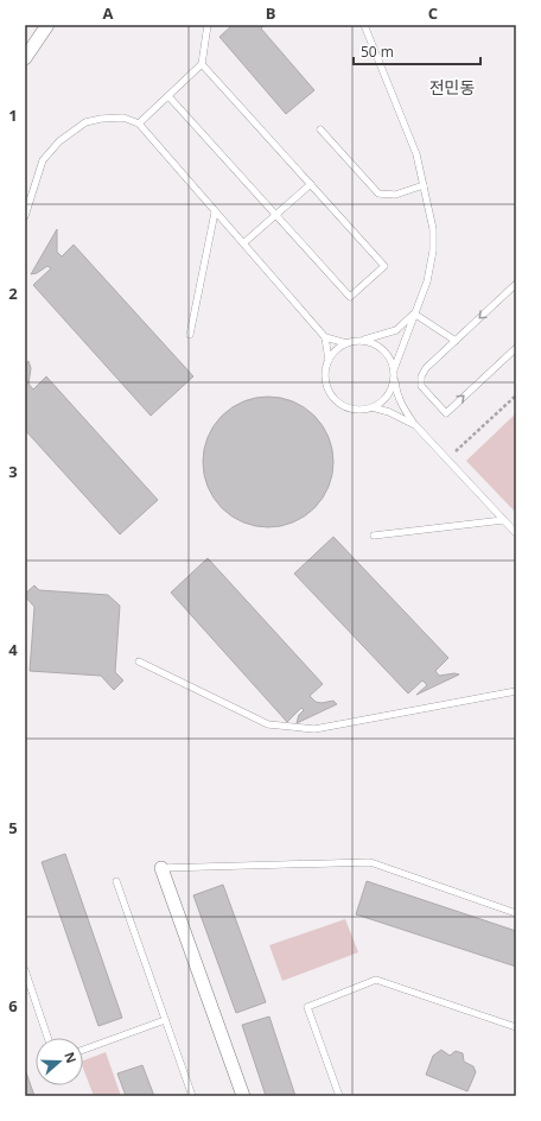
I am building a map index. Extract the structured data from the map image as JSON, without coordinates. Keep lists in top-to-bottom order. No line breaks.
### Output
{"districts":["전민동"],"scale_bar":"50 m","north":"right","grid":{"columns":["A","B","C"],"rows":["1","2","3","4","5","6"]}}
